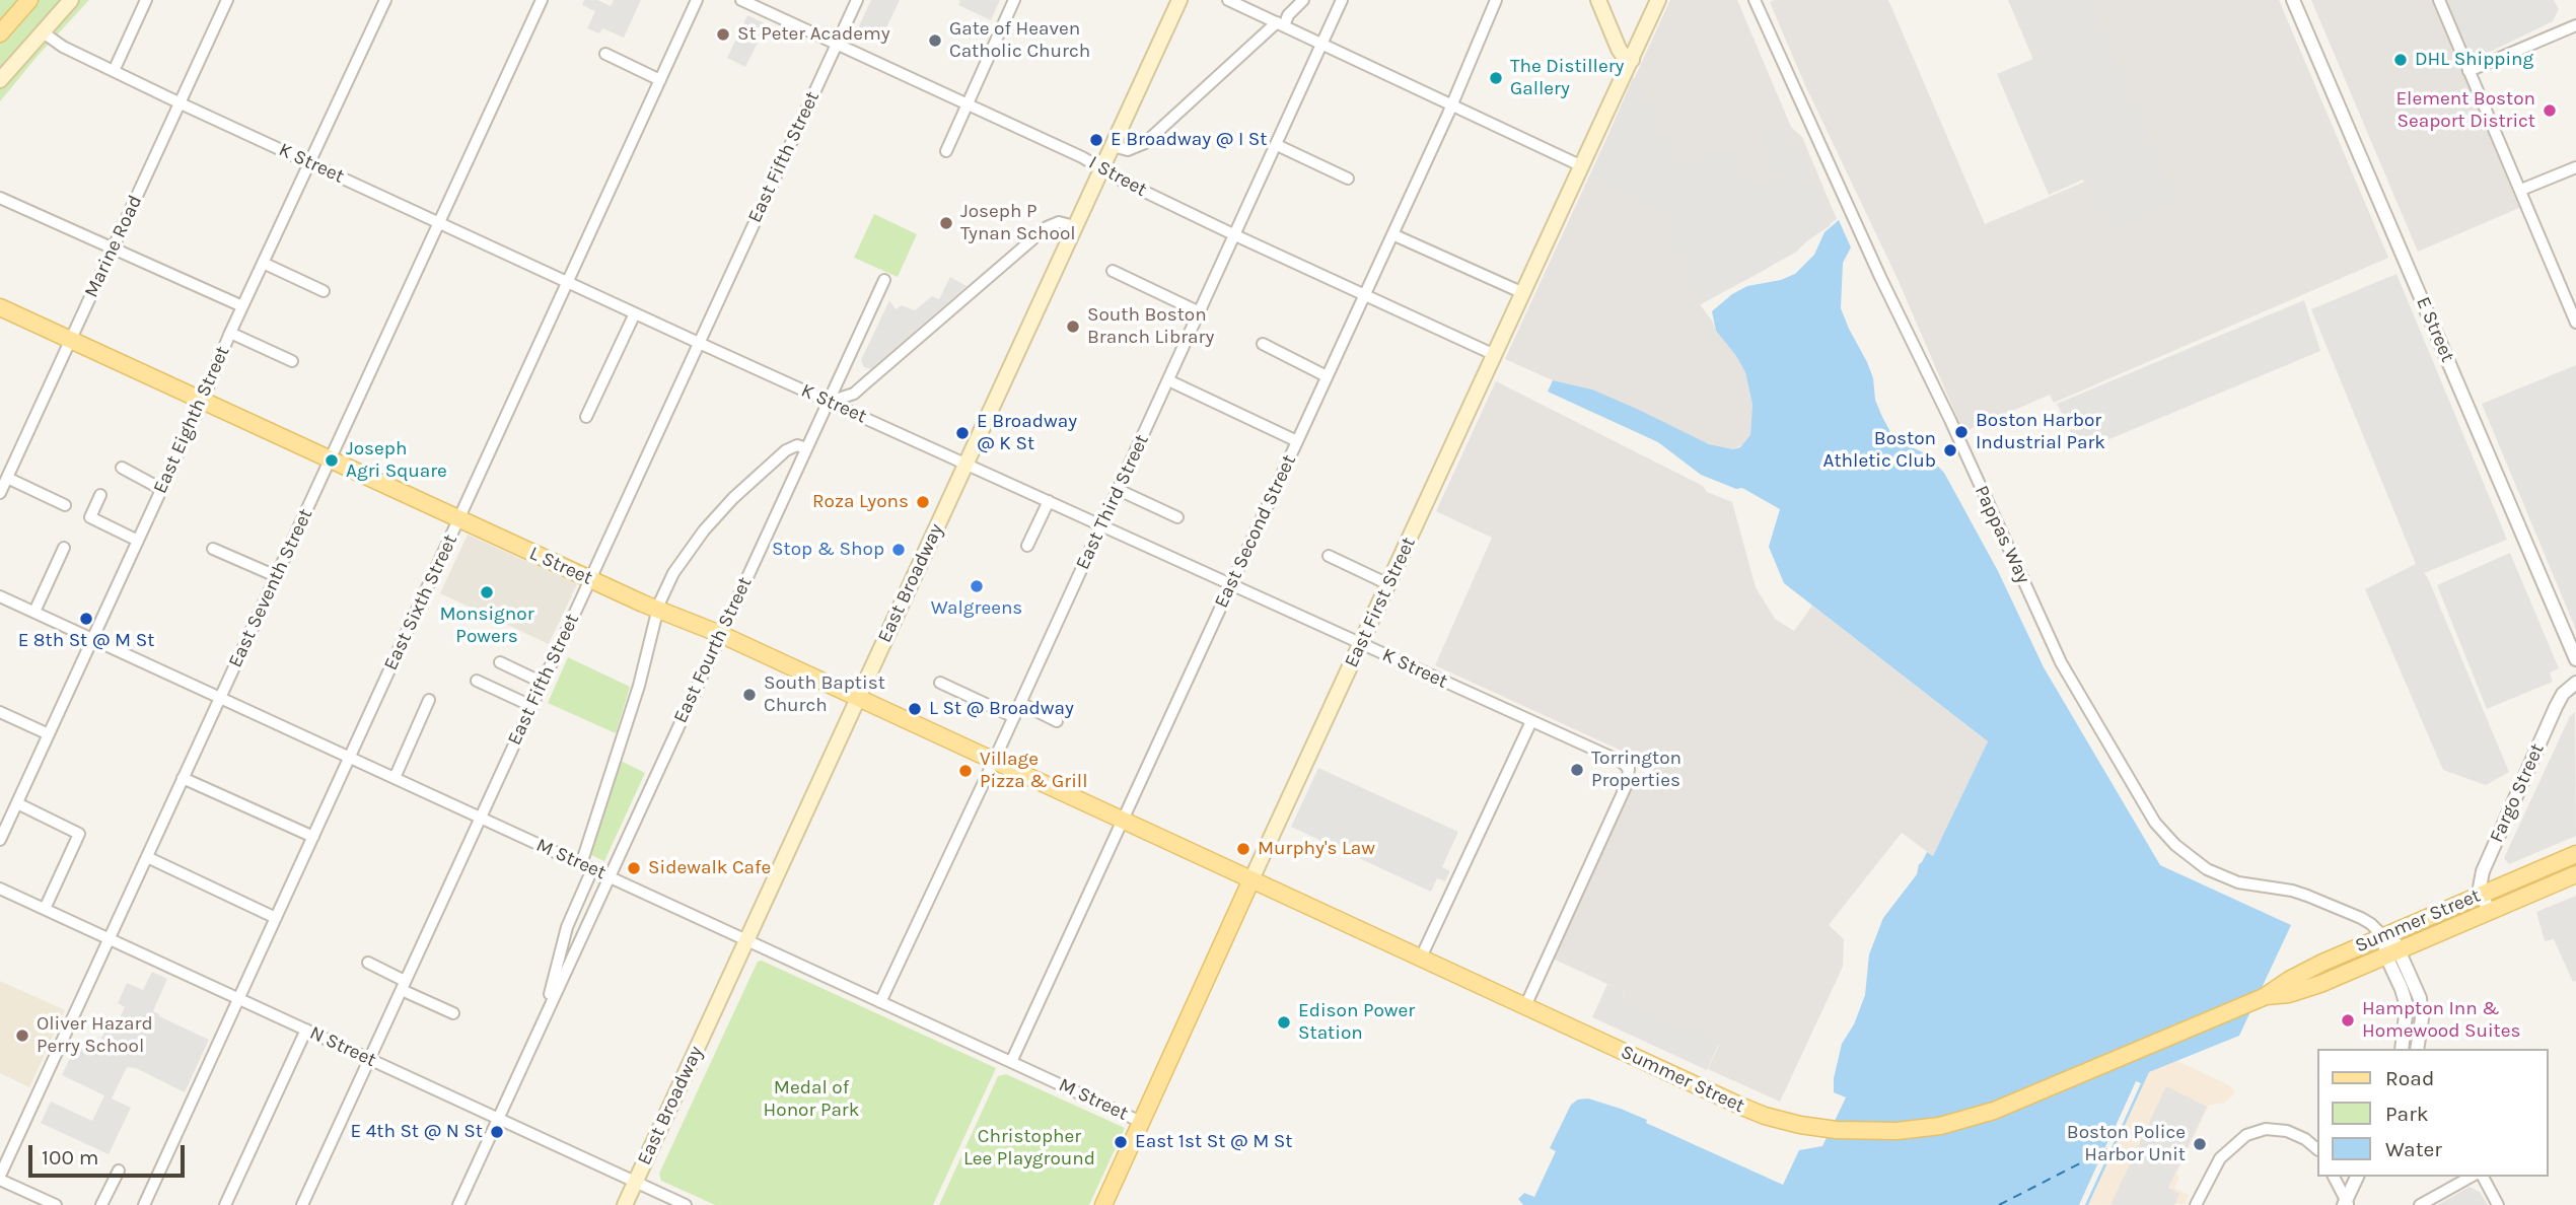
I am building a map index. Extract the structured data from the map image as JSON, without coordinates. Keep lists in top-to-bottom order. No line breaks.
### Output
{"streets":{"main road":["L Street","East Broadway","East First Street","Summer Street"],"street":["East Fifth Street","K Street","I Street","Marine Road","E Street","East Eighth Street","East Third Street","East Second Street","Pappas Way","East Seventh Street","East Sixth Street","East Fourth Street","Fargo Street","M Street","N Street"]},"crossings":[["East Fifth Street","K Street"],["East Fifth Street","I Street"],["East Fifth Street","L Street"],["East Fifth Street","M Street"],["East Fifth Street","N Street"],["K Street","Marine Road"],["K Street","East Eighth Street"],["K Street","East Third Street"],["K Street","East Second Street"],["K Street","East Broadway"],["K Street","East Seventh Street"],["K Street","East Sixth Street"],["K Street","East First Street"],["K Street","East Fourth Street"],["K Street","Summer Street"],["I Street","East Third Street"],["I Street","East Second Street"],["I Street","East Broadway"],["I Street","East First Street"],["Marine Road","L Street"],["East Eighth Street","L Street"],["East Eighth Street","M Street"],["East Third Street","L Street"],["East Third Street","M Street"],["East Second Street","L Street"],["East Second Street","M Street"],["East Second Street","Summer Street"],["Pappas Way","Summer Street"],["L Street","East Broadway"],["L Street","East Seventh Street"],["L Street","East Sixth Street"],["L Street","East Fourth Street"],["L Street","Summer Street"],["East Broadway","M Street"],["East Broadway","N Street"],["East Seventh Street","M Street"],["East Seventh Street","N Street"],["East Sixth Street","M Street"],["East Sixth Street","N Street"],["East First Street","M Street"],["East First Street","Summer Street"],["East Fourth Street","M Street"],["East Fourth Street","N Street"],["Fargo Street","Summer Street"]],"parks":["Medal of Honor Park","Christopher Lee Playground"],"places":["St Peter Academy","Gate of Heaven Catholic Church","DHL Shipping","The Distillery Gallery","Element Boston Seaport District","E Broadway @ I St","Joseph P Tynan School","South Boston Branch Library","Boston Harbor Industrial Park","E Broadway @ K St","Boston Athletic Club","Joseph Agri Square","Roza Lyons","Stop & Shop","Walgreens","Monsignor Powers","E 8th St @ M St","South Baptist Church","L St @ Broadway","Torrington Properties","Village Pizza & Grill","Murphy's Law","Sidewalk Cafe","Hampton Inn & Homewood Suites","Edison Power Station","Oliver Hazard Perry School","E 4th St @ N St","East 1st St @ M St","Boston Police Harbor Unit"],"legend":["Road","Park","Water"],"scale_bar":"100 m"}
